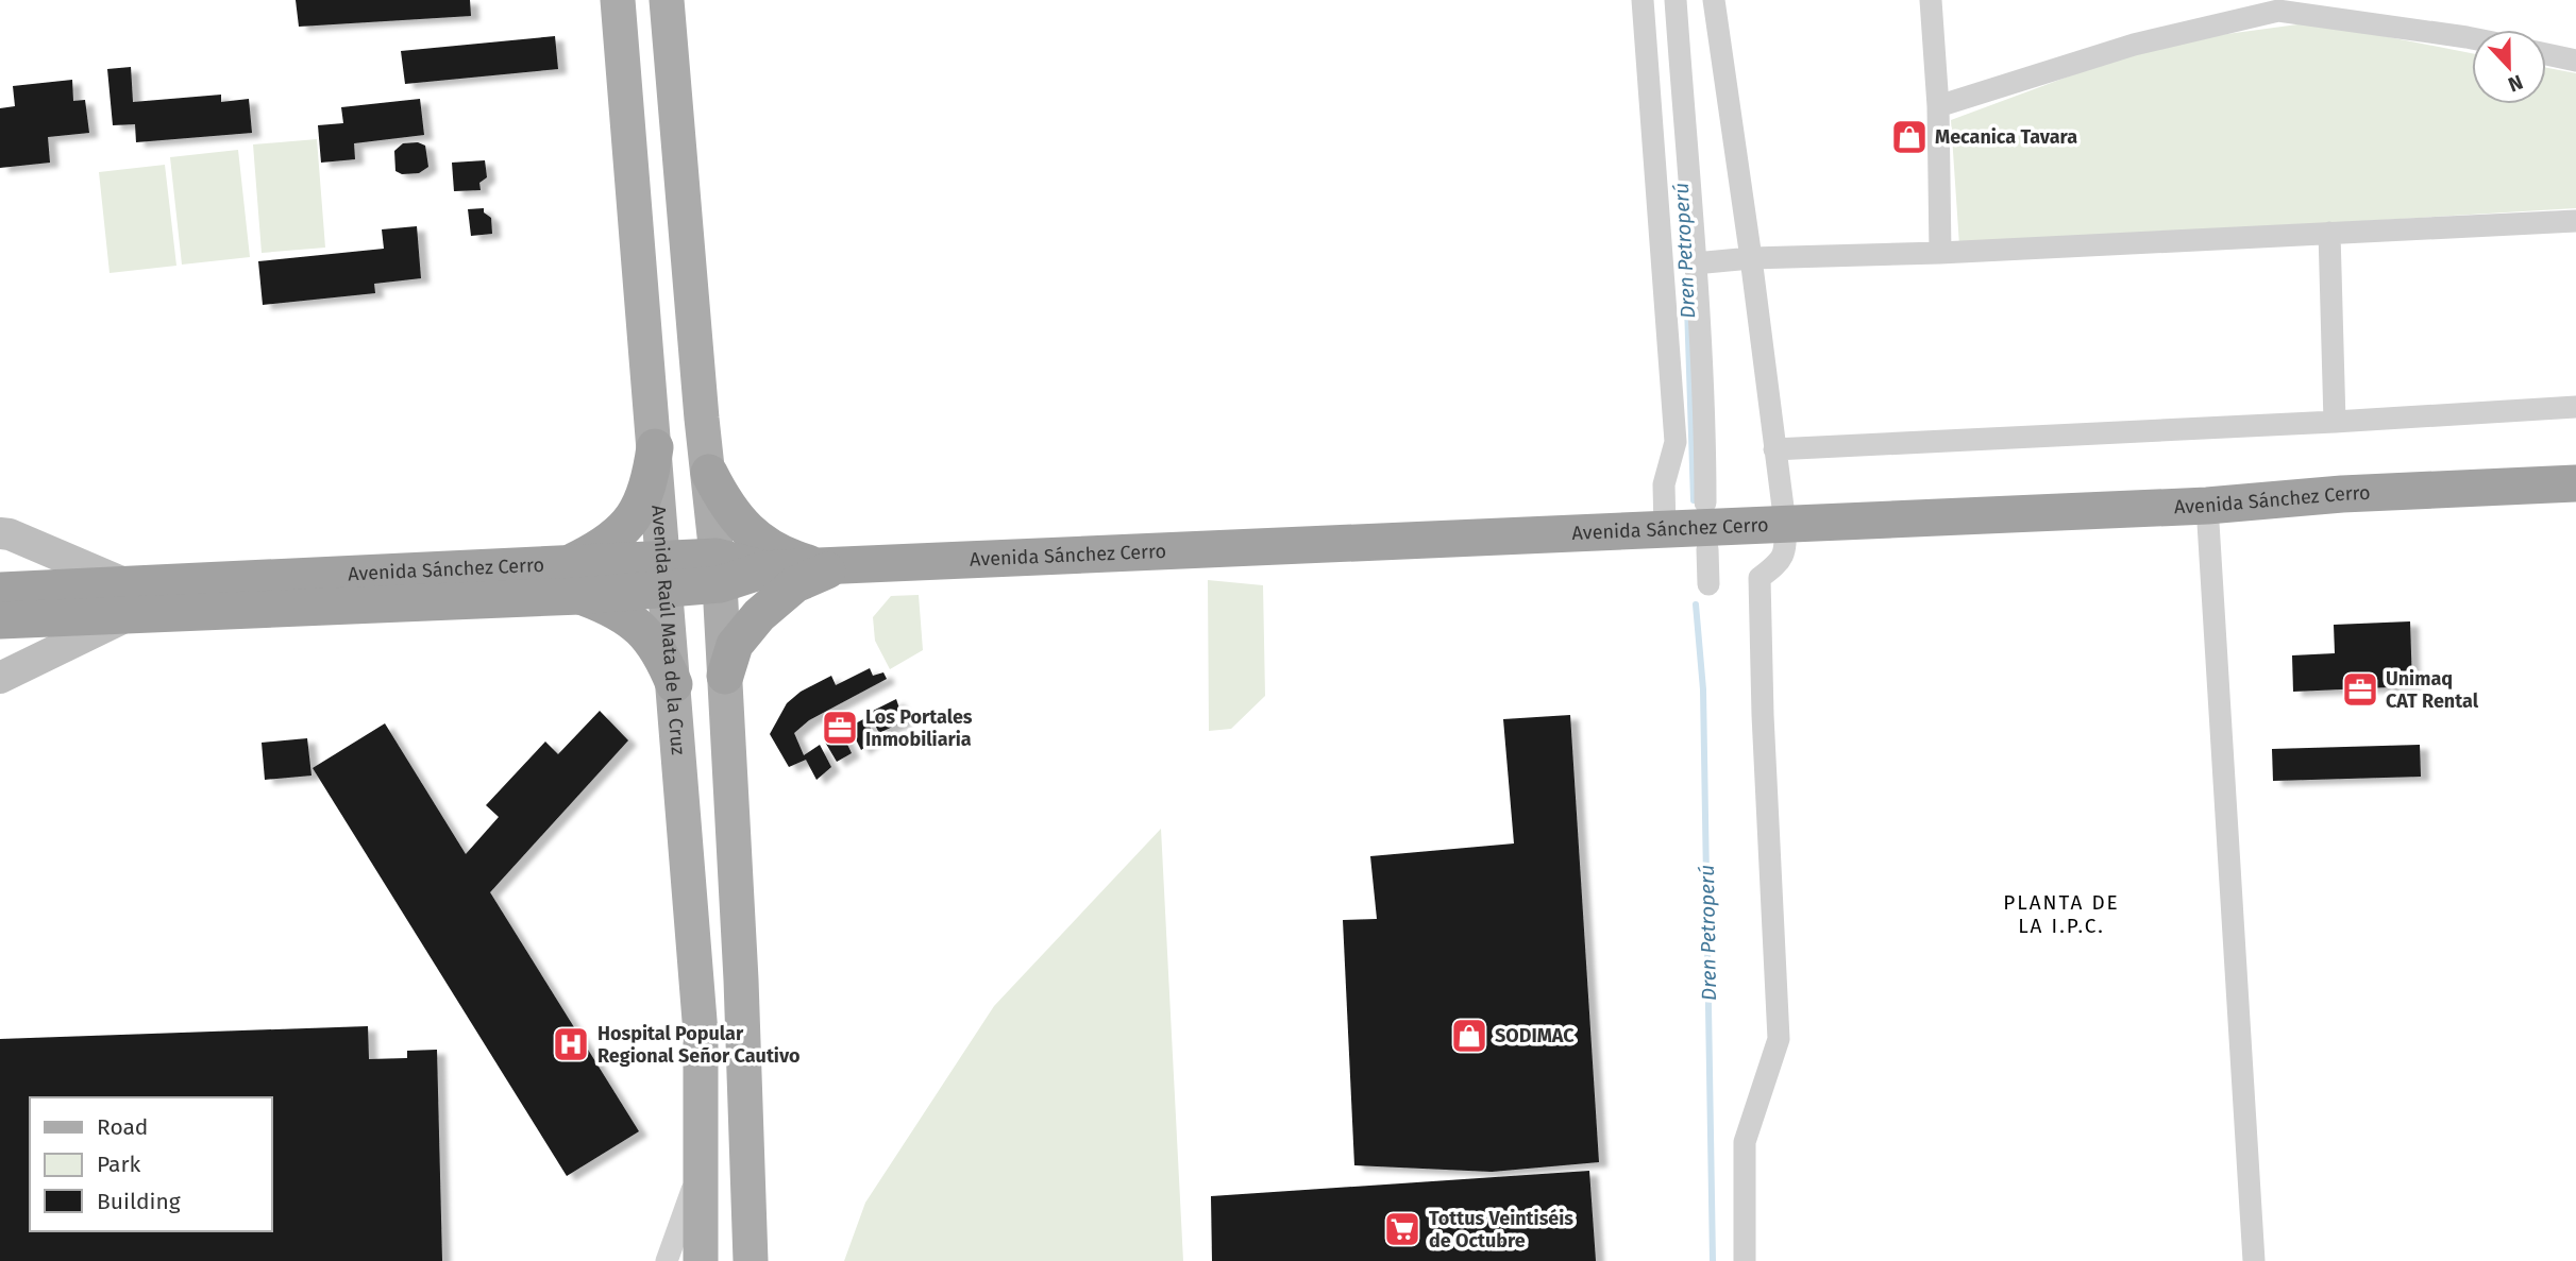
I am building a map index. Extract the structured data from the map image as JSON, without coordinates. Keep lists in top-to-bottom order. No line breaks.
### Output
{"streets":{"highway":["Avenida Sánchez Cerro"],"main road":["Avenida Raúl Mata de la Cruz"]},"crossings":[["Avenida Sánchez Cerro","Avenida Raúl Mata de la Cruz"]],"districts":["PLANTA DE LA I.P.C."],"water":["Dren Petroperú"],"places":{"shop":["Mecanica Tavara","SODIMAC"],"office":["Unimaq CAT Rental","Los Portales Inmobiliaria"],"hospital":["Hospital Popular Regional Señor Cautivo"],"supermarket":["Tottus Veintiséis de Octubre"]},"legend":["Road","Park","Building"],"north":"bottom"}
